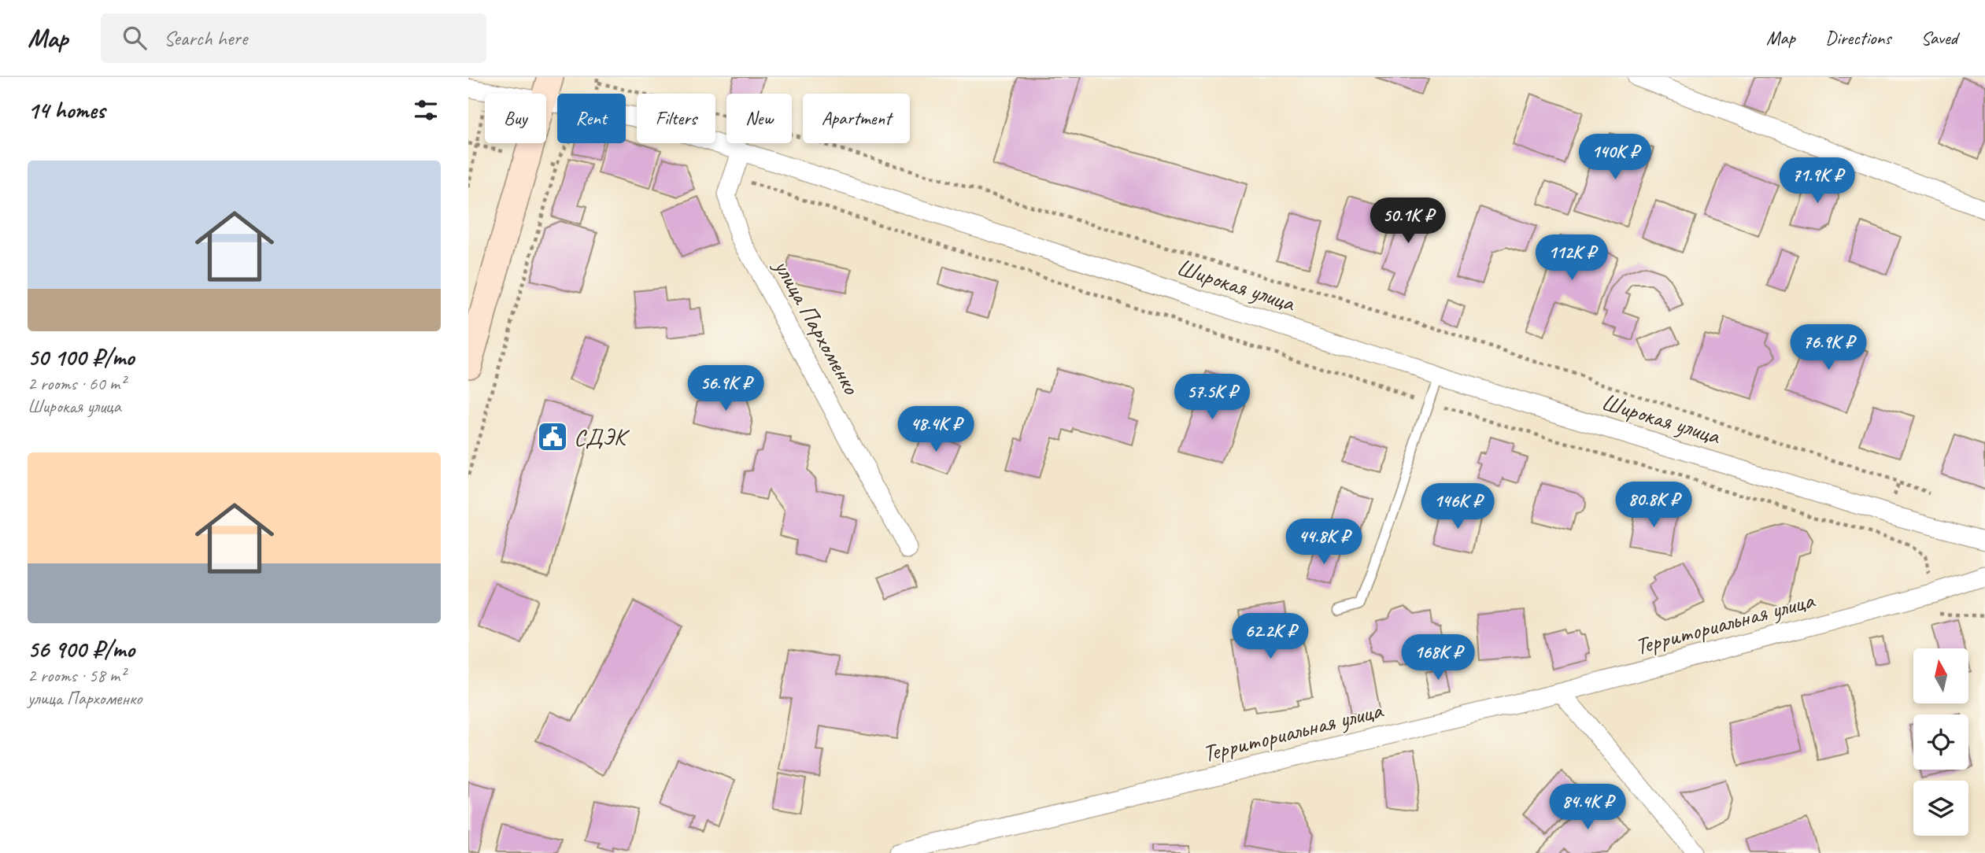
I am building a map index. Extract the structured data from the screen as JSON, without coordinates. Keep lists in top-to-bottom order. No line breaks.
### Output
{"streets":{"street":["Широкая улица","улица Пархоменко","Территориальная улица"]},"crossings":[["Широкая улица","улица Пархоменко"]],"places":{"public building":["СДЭК"]},"north":"top","page":{"header":"Map","search":"Search here","nav":["Map","Directions","Saved"],"heading":"14 homes","chip":["Buy","Rent","Filters","New","Apartment"],"price":["140K ₽","71.9K ₽","50.1K ₽","112K ₽","76.9K ₽","56.9K ₽","57.5K ₽","48.4K ₽","80.8K ₽","146K ₽","44.8K ₽","62.2K ₽","168K ₽","84.4K ₽"],"list":[{"name":"50 100 ₽/mo","note":"2 rooms · 60 m² · Широкая улица"},{"name":"56 900 ₽/mo","note":"2 rooms · 58 m² · улица Пархоменко"}]}}
